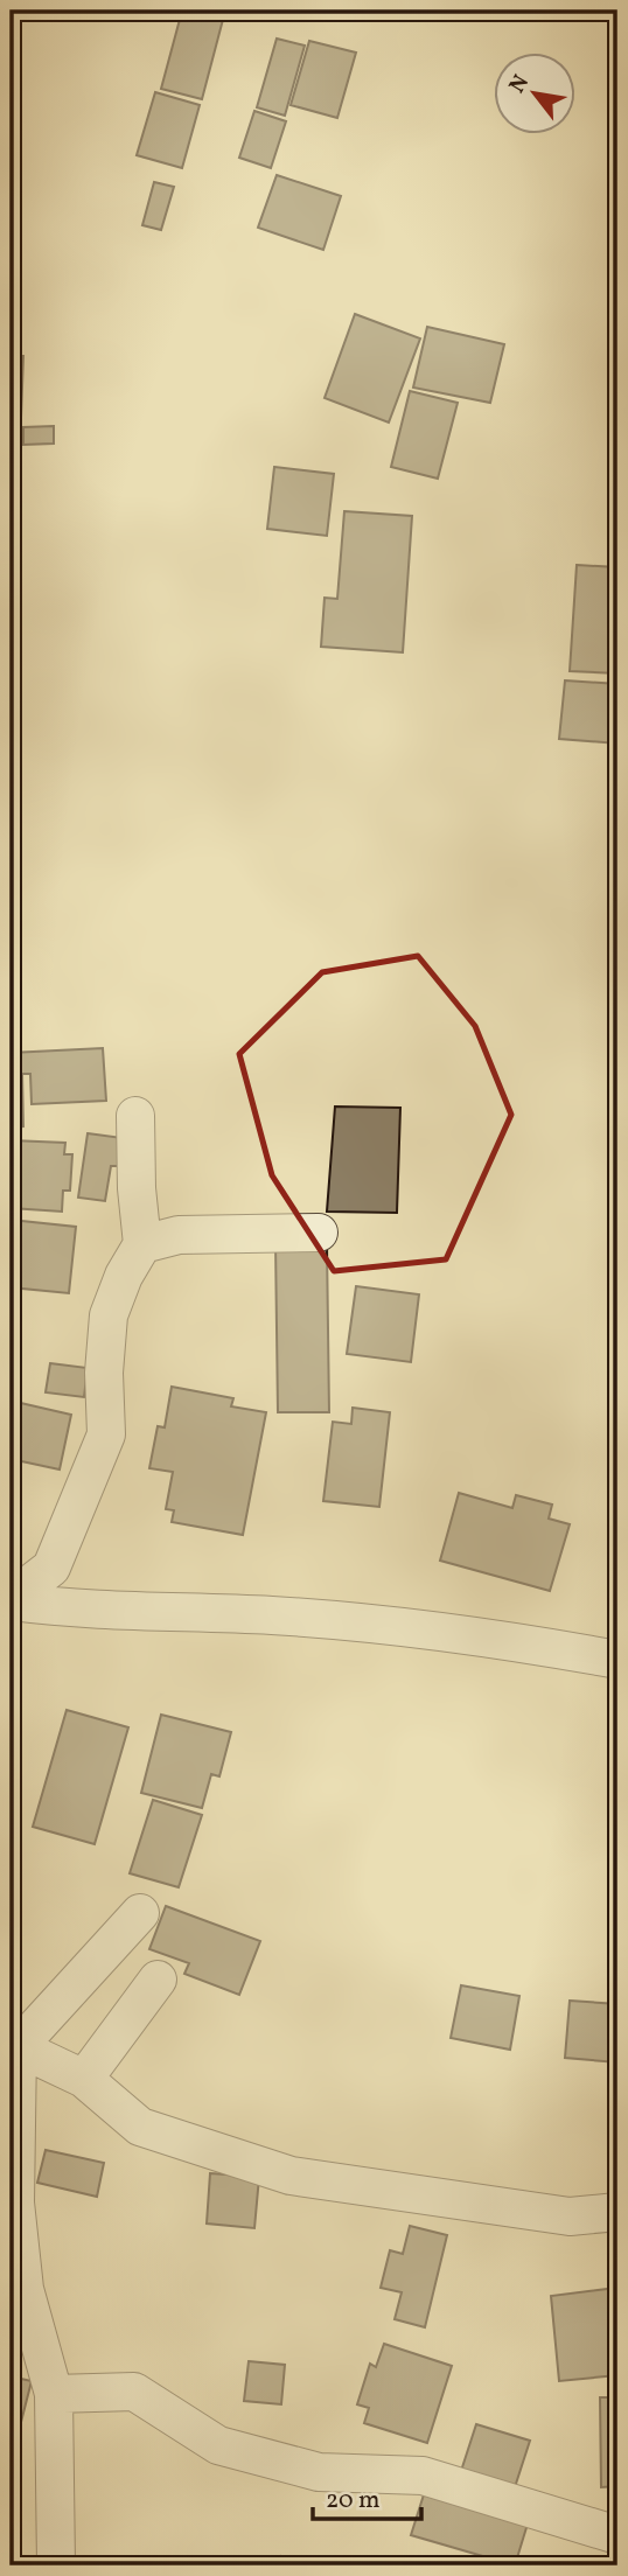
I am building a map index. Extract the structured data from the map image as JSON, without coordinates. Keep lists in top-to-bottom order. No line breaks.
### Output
{"scale_bar":"20 m","north":"top left"}
